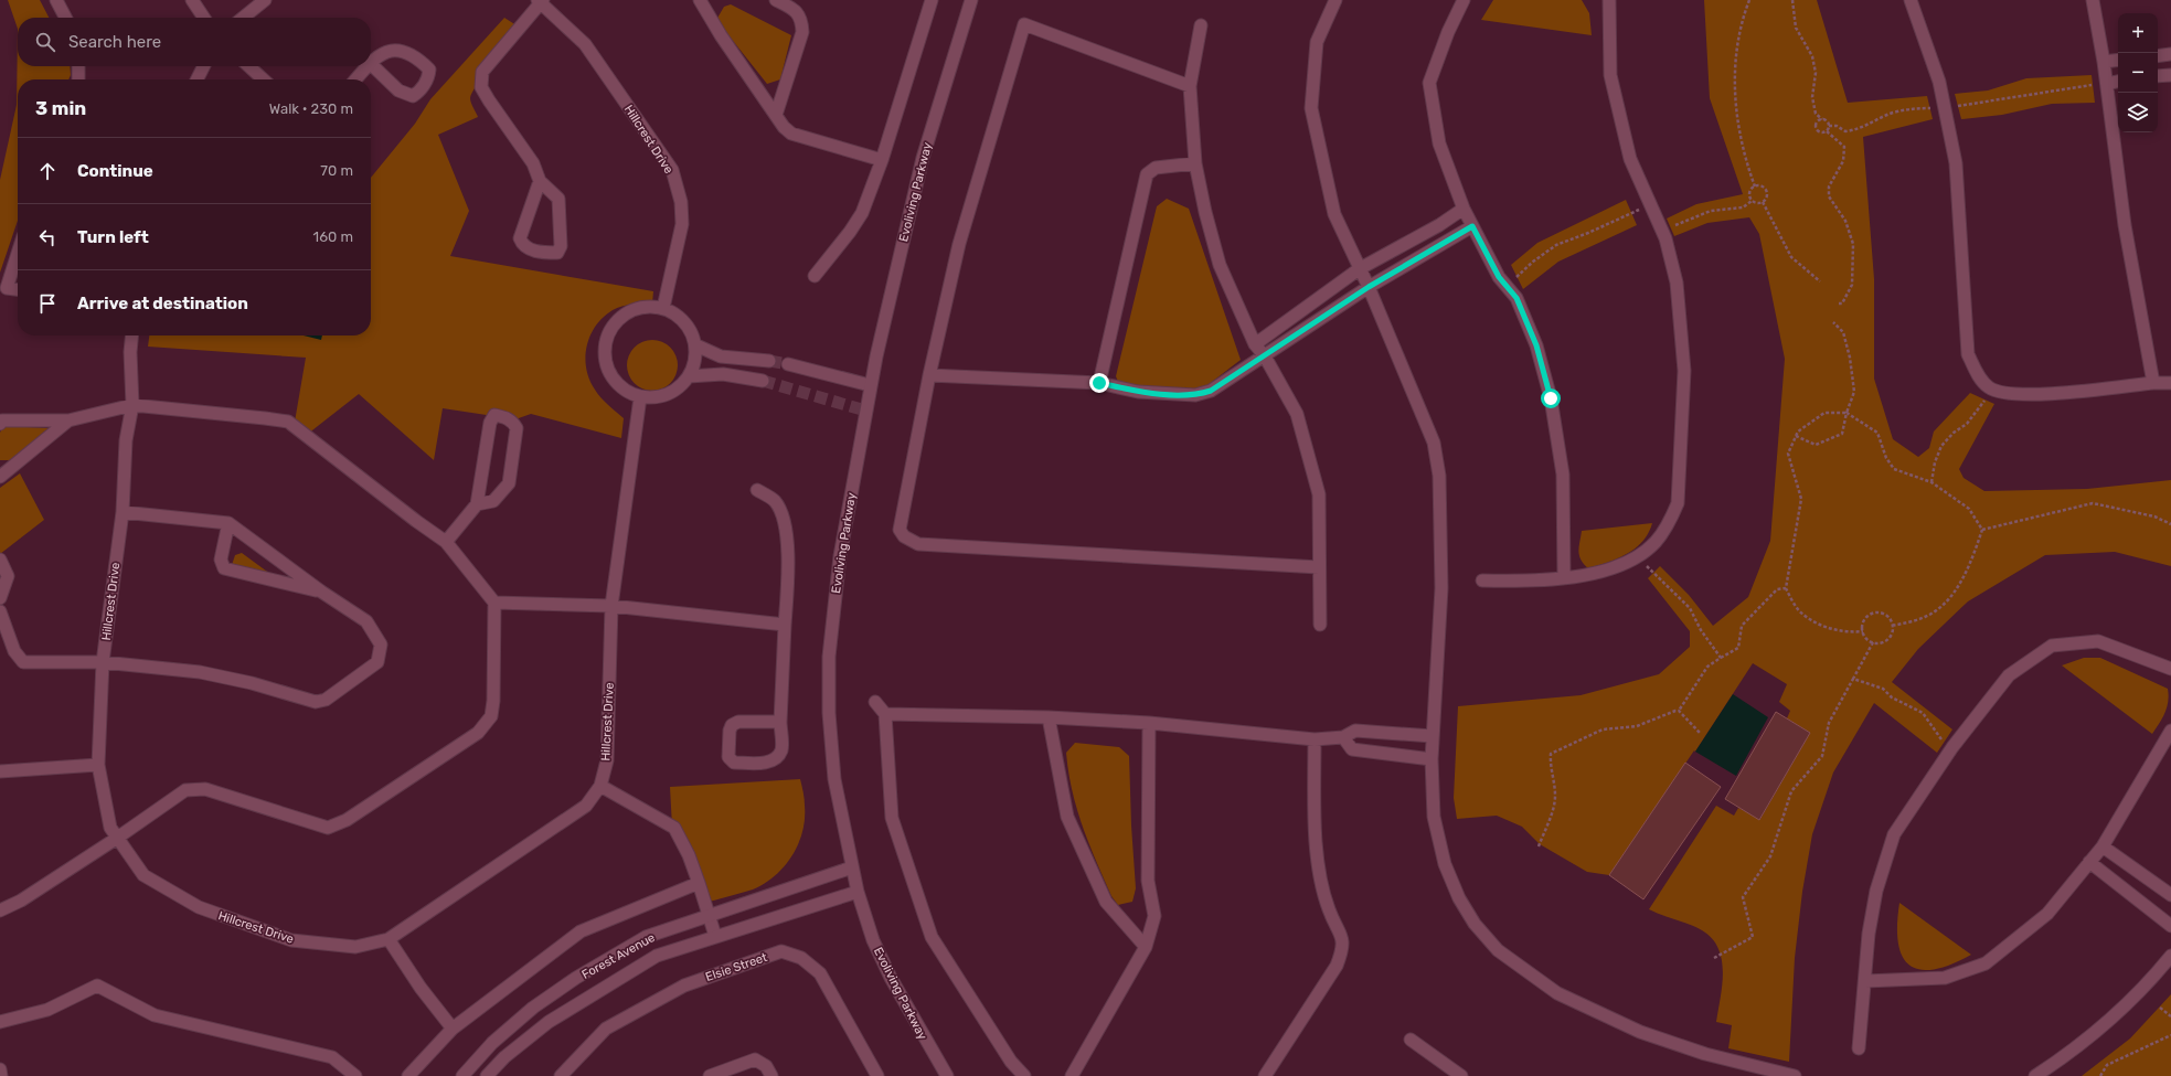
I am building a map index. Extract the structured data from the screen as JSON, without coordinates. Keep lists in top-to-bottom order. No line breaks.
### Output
{"streets":{"street":["Hillcrest Drive","Evoliving Parkway","Forest Avenue","Elsie Street"]},"crossings":[["Evoliving Parkway","Forest Avenue"]],"page":{"map_buttons":["+","−"],"search":"Search here","heading":["3 min","Walk · 230 m"],"list":[["Continue","70 m"],["Turn left","160 m"],"Arrive at destination"]}}
